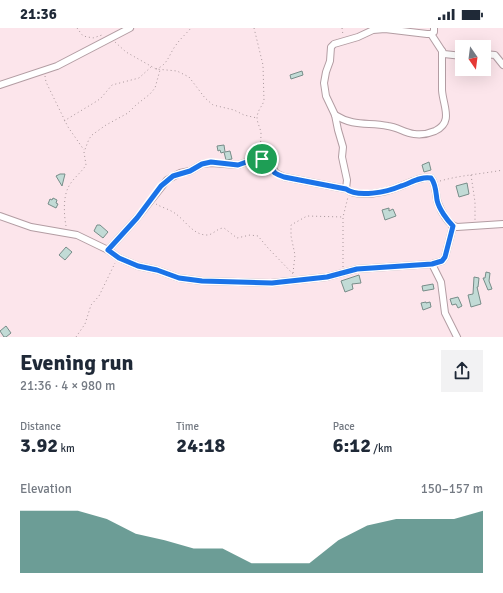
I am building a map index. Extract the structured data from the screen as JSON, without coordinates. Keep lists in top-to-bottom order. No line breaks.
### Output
{"north":"bottom","page":{"status":"21:36","heading":["Evening run","21:36 · 4 × 980 m"],"stats":[["Distance","3.92 km"],["Time","24:18"],["Pace","6:12 /km"]],"chart":["Elevation","150–157 m"]}}
